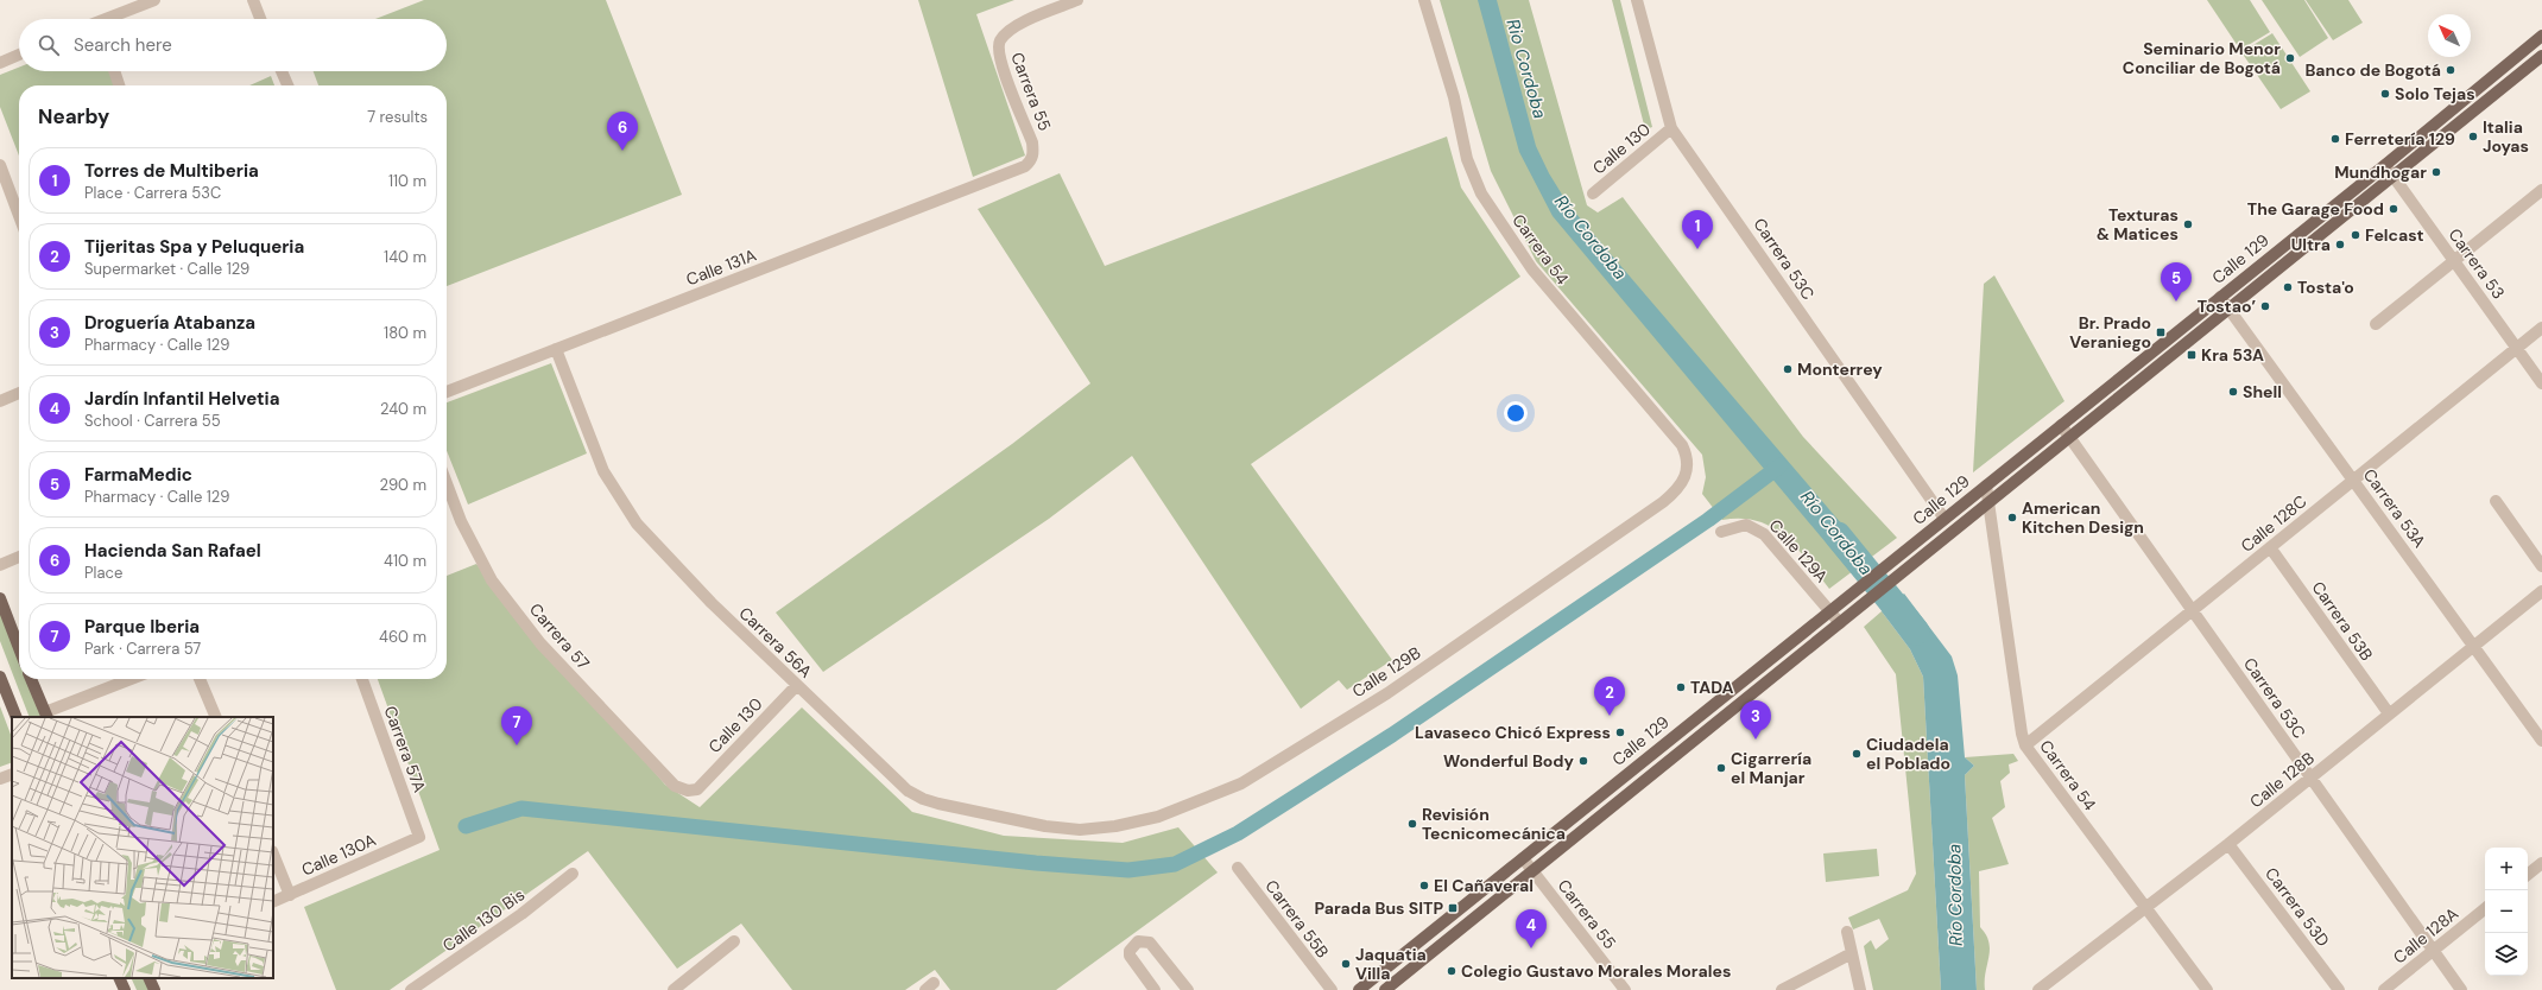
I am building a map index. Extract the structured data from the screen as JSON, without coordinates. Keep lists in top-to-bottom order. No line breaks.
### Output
{"streets":{"main road":["Calle 129"],"street":["Carrera 55","Calle 130","Carrera 54","Carrera 53C","Carrera 53","Calle 131A","Carrera 53A","Calle 128C","Calle 129A","Carrera 53B","Carrera 57","Carrera 56A","Calle 129B","Carrera 57A","Calle 128B","Calle 130A","Carrera 53D","Carrera 55B","Calle 130 Bis","Calle 128A"]},"crossings":[["Carrera 55","Calle 129"],["Carrera 55","Calle 131A"],["Calle 130","Carrera 53C"],["Calle 130","Carrera 57"],["Calle 130","Carrera 56A"],["Carrera 54","Calle 129"],["Carrera 54","Calle 128C"],["Carrera 54","Calle 129B"],["Carrera 54","Calle 128B"],["Carrera 53C","Calle 129"],["Carrera 53C","Calle 128C"],["Carrera 53C","Calle 128B"],["Carrera 53C","Calle 128A"],["Calle 129","Carrera 53"],["Calle 129","Carrera 53A"],["Calle 129","Calle 129A"],["Carrera 53","Calle 128C"],["Calle 131A","Carrera 56A"],["Carrera 53A","Calle 128C"],["Carrera 53A","Calle 128B"],["Calle 128C","Carrera 53B"],["Carrera 53B","Calle 128B"],["Carrera 56A","Calle 129B"],["Carrera 57A","Calle 130A"],["Calle 128B","Carrera 53D"]],"water":["Rio Cordoba","Río Cordoba"],"places":{"other":["Seminario Menor Conciliar de Bogotá","Banco de Bogotá","Solo Tejas","Italia Joyas","Ferretería 129","Mundhogar","The Garage Food","Texturas & Matices","Felcast","Ultra","Tosta'o","Tostao’","Monterrey","Shell","American Kitchen Design","TADA","Lavaseco Chicó Express","Ciudadela el Poblado","Wonderful Body","Cigarrería el Manjar","Revisión Tecnicomecánica","El Cañaveral","Jaquatia Villa","Colegio Gustavo Morales Morales"],"transit":["Br. Prado Veraniego","Kra 53A","Parada Bus SITP"]},"north":"top left","page":{"search":"Search here","heading":["Nearby","7 results"],"pins":["6","1","5","2","3","7","4"],"list":[{"mark":"1","name":"Torres de Multiberia","note":"Place · Carrera 53C","value":"110 m"},{"mark":"2","name":"Tijeritas Spa y Peluqueria","note":"Supermarket · Calle 129","value":"140 m"},{"mark":"3","name":"Droguería Atabanza","note":"Pharmacy · Calle 129","value":"180 m"},{"mark":"4","name":"Jardín Infantil Helvetia","note":"School · Carrera 55","value":"240 m"},{"mark":"5","name":"FarmaMedic","note":"Pharmacy · Calle 129","value":"290 m"},{"mark":"6","name":"Hacienda San Rafael","note":"Place","value":"410 m"},{"mark":"7","name":"Parque Iberia","note":"Park · Carrera 57","value":"460 m"}],"map_buttons":["+","−"]}}
